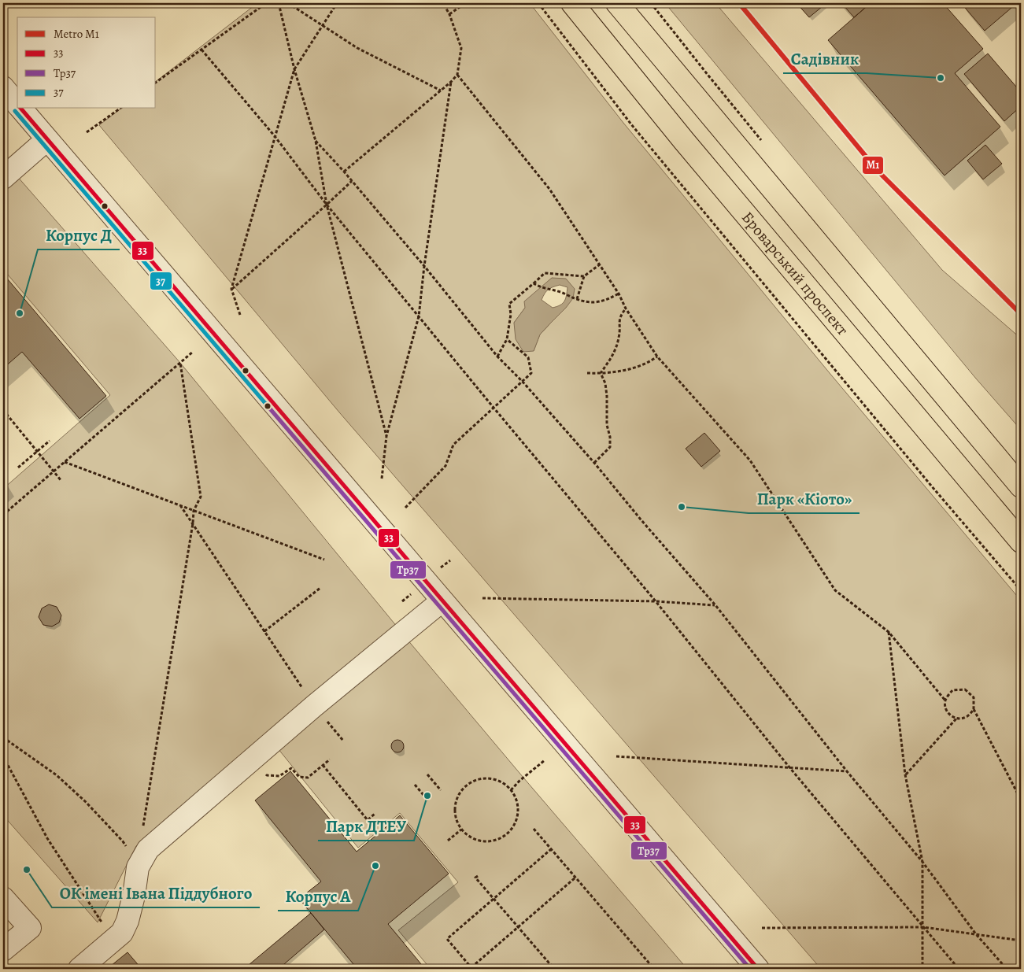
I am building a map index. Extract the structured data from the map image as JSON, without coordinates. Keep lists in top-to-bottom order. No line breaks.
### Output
{"streets":{"highway":["Броварський проспект"]},"places":["Садівник","Корпус Д","Парк «Кіото»","Парк ДТЕУ","Корпус А","ОК імені Івана Піддубного"],"lines":["metro line M1","transit line 33","transit line 37","transit line Тр37"],"legend":["Metro M1","33","Тр37","37"]}
